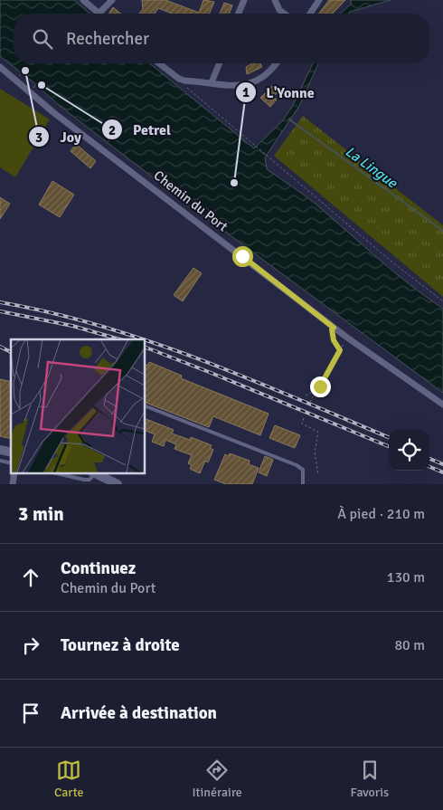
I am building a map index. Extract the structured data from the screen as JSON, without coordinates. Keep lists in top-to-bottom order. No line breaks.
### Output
{"streets":{"street":["Chemin du Port"]},"water":["La Lingue"],"places":["Joy","Petrel","L'Yonne"],"page":{"search":"Rechercher","heading":["3 min","À pied · 210 m"],"list":[["Continuez","Chemin du Port","130 m"],["Tournez à droite","80 m"],"Arrivée à destination"],"nav":["Carte","Itinéraire","Favoris"]}}
